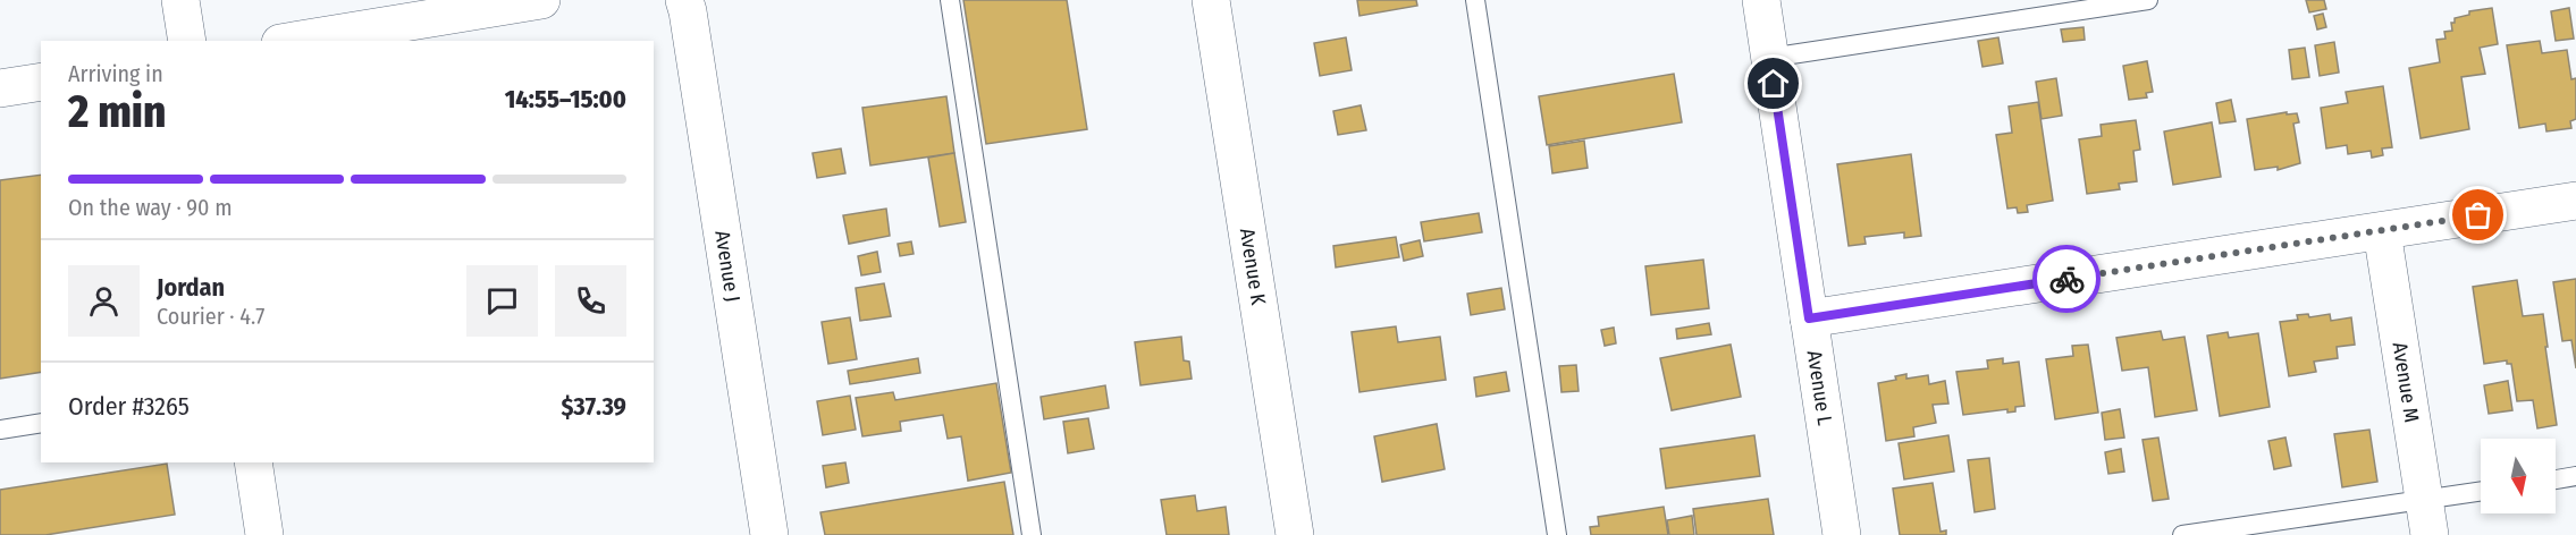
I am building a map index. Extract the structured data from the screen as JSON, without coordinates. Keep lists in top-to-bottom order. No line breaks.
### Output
{"streets":{"street":["Avenue J","Avenue K","Avenue M","Avenue L"]},"north":"bottom","page":{"heading":["2 min","Arriving in","14:55–15:00"],"panel":["Jordan","Courier · 4.7","Order #3265","$37.39"],"bar":"On the way · 90 m"}}
